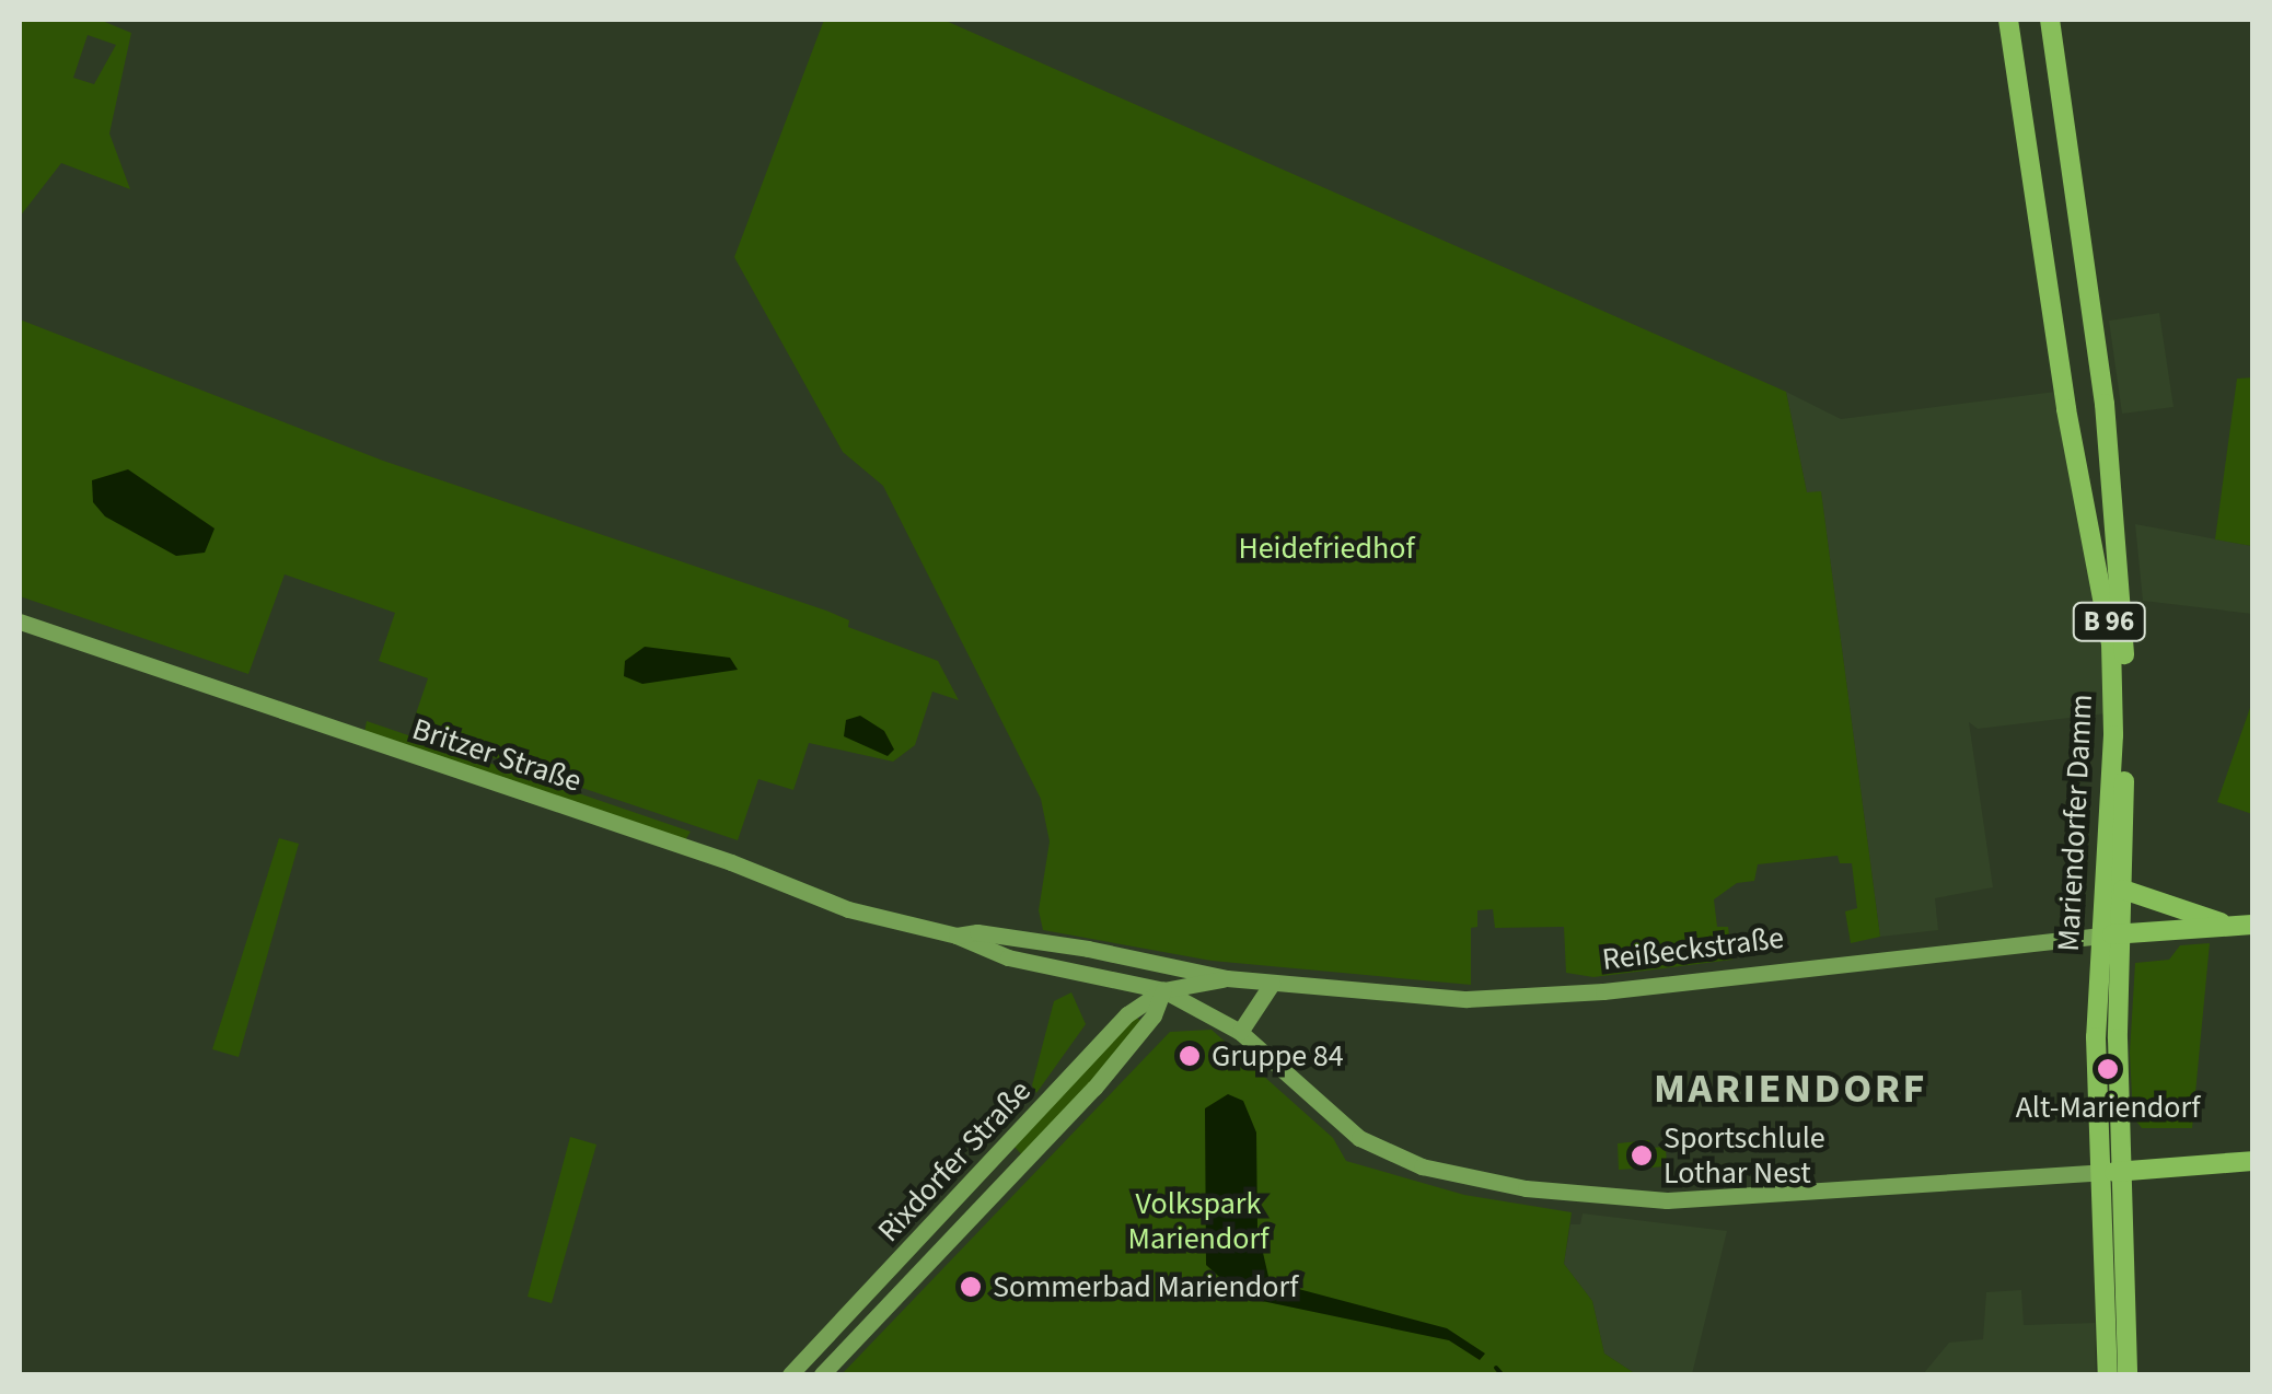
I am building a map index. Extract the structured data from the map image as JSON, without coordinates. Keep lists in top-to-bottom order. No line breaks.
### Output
{"streets":{"main road":["B 96","Britzer Straße","Mariendorfer Damm","Reißeckstraße","Rixdorfer Straße"]},"crossings":[["Britzer Straße","Reißeckstraße"],["Britzer Straße","Rixdorfer Straße"],["Mariendorfer Damm","Reißeckstraße"]],"districts":["MARIENDORF"],"parks":["Heidefriedhof","Volkspark Mariendorf"],"places":["Gruppe 84","Alt-Mariendorf","Sportschlule Lothar Nest","Sommerbad Mariendorf"]}
